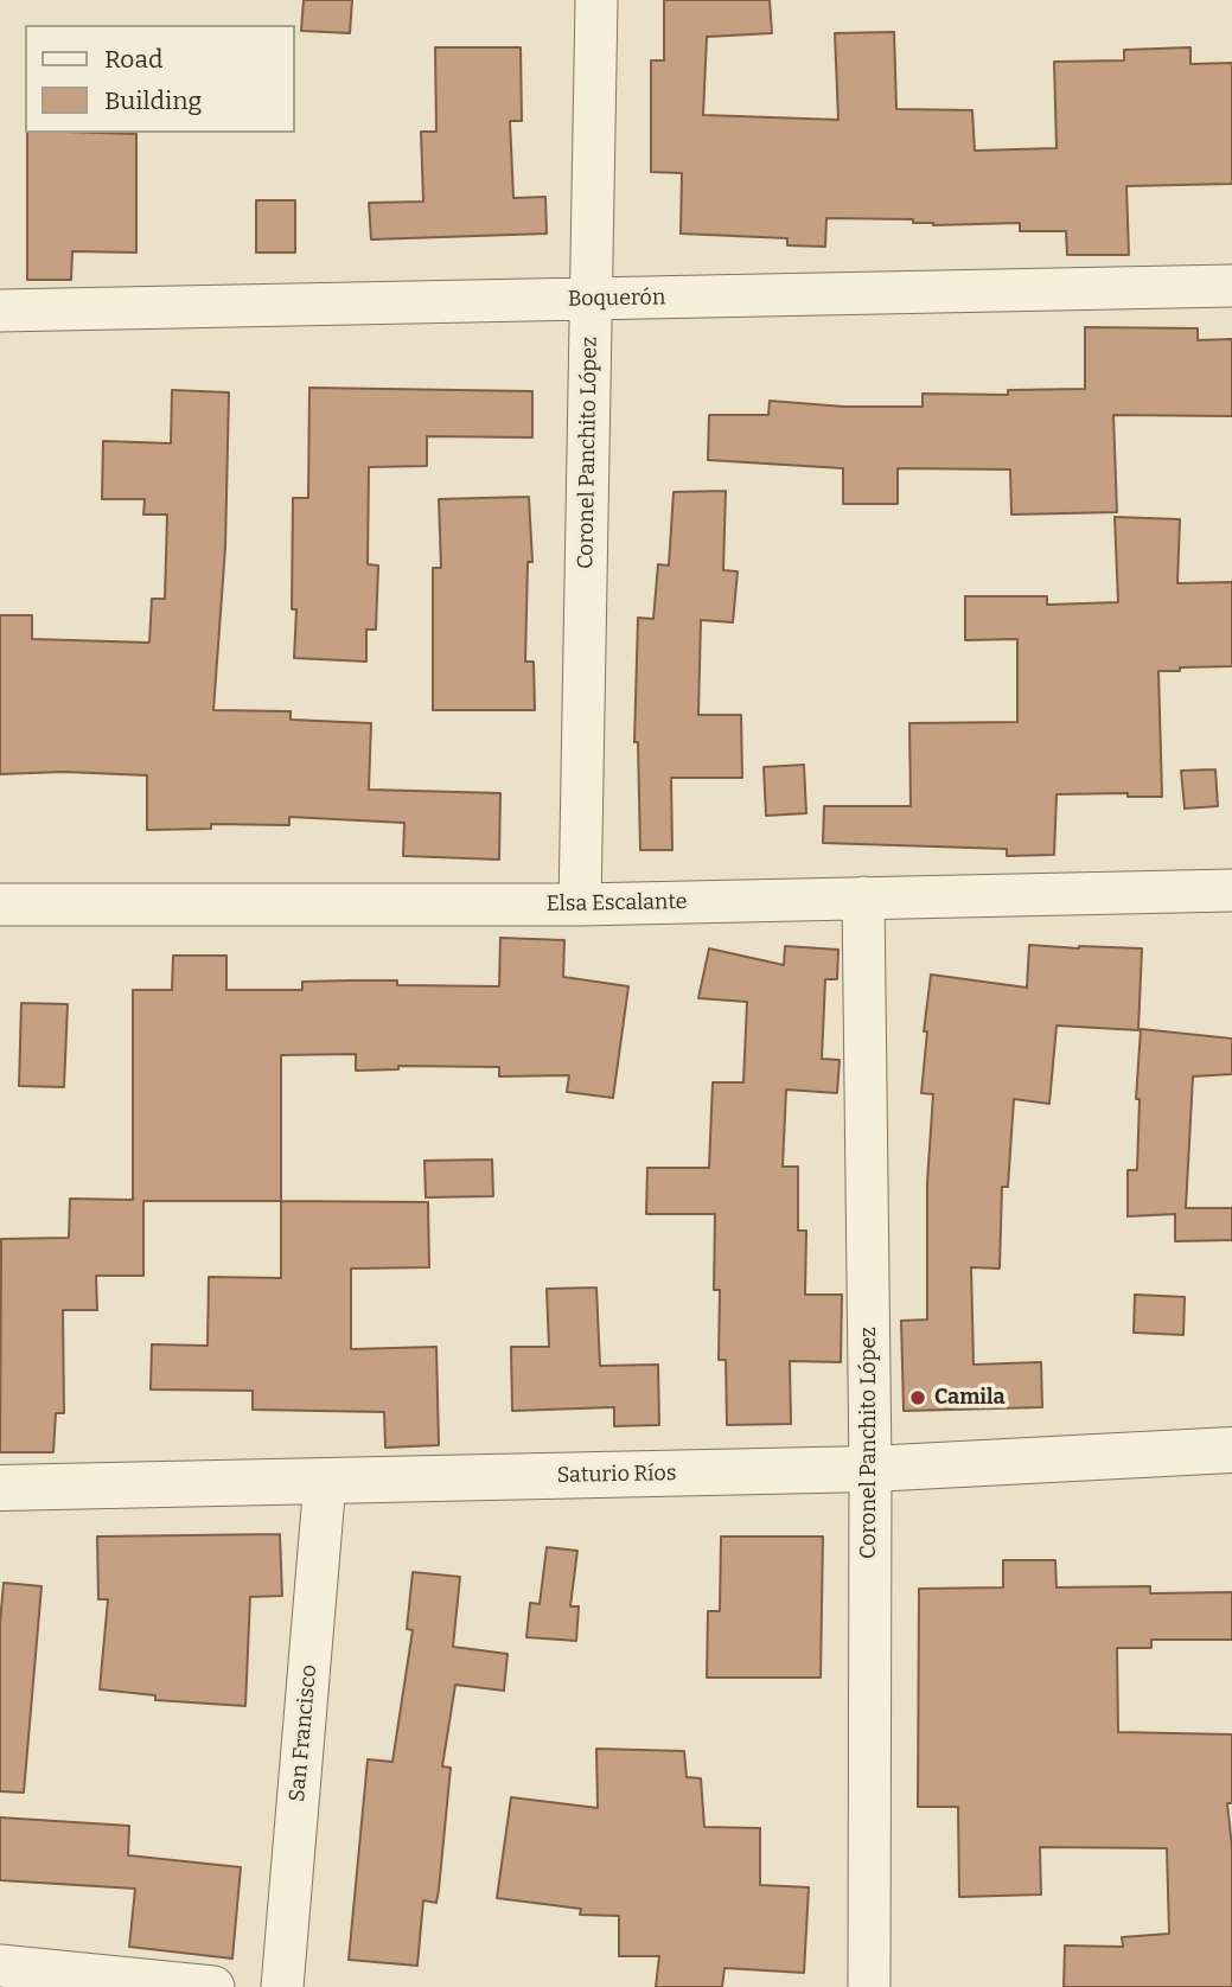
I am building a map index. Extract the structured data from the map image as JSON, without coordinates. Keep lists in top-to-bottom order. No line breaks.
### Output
{"streets":{"street":["Boquerón","Coronel Panchito López","Elsa Escalante","Saturio Ríos","San Francisco"]},"crossings":[["Boquerón","Coronel Panchito López"],["Coronel Panchito López","Elsa Escalante"],["Coronel Panchito López","Saturio Ríos"],["Saturio Ríos","San Francisco"]],"places":["Camila"],"legend":["Road","Building"]}
